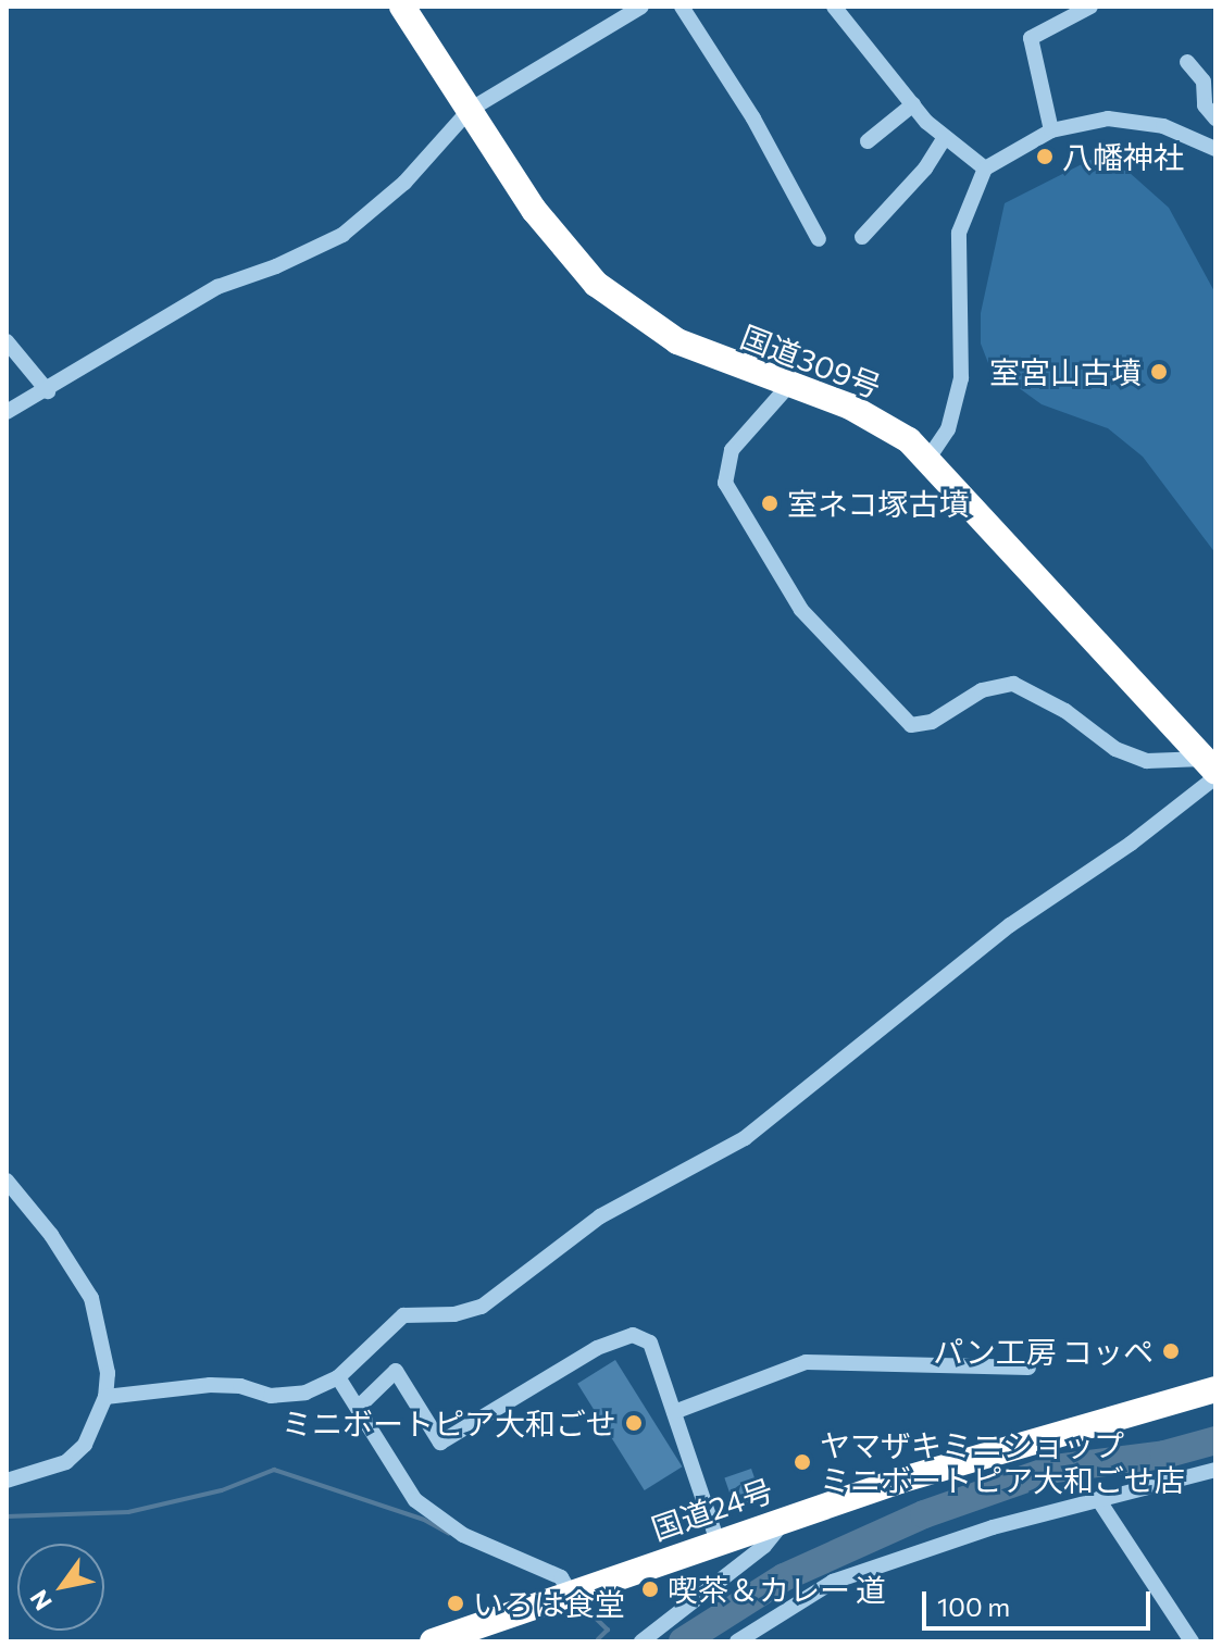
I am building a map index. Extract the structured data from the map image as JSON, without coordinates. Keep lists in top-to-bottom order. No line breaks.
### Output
{"streets":{"highway":["国道309号","国道24号"]},"places":["八幡神社","室宮山古墳","室ネコ塚古墳","パン工房 コッペ","ミニボートピア大和ごせ","ヤマザキミニショップ ミニボートピア大和ごせ店","喫茶＆カレー 道","いろは食堂"],"scale_bar":"100 m","north":"bottom left"}
